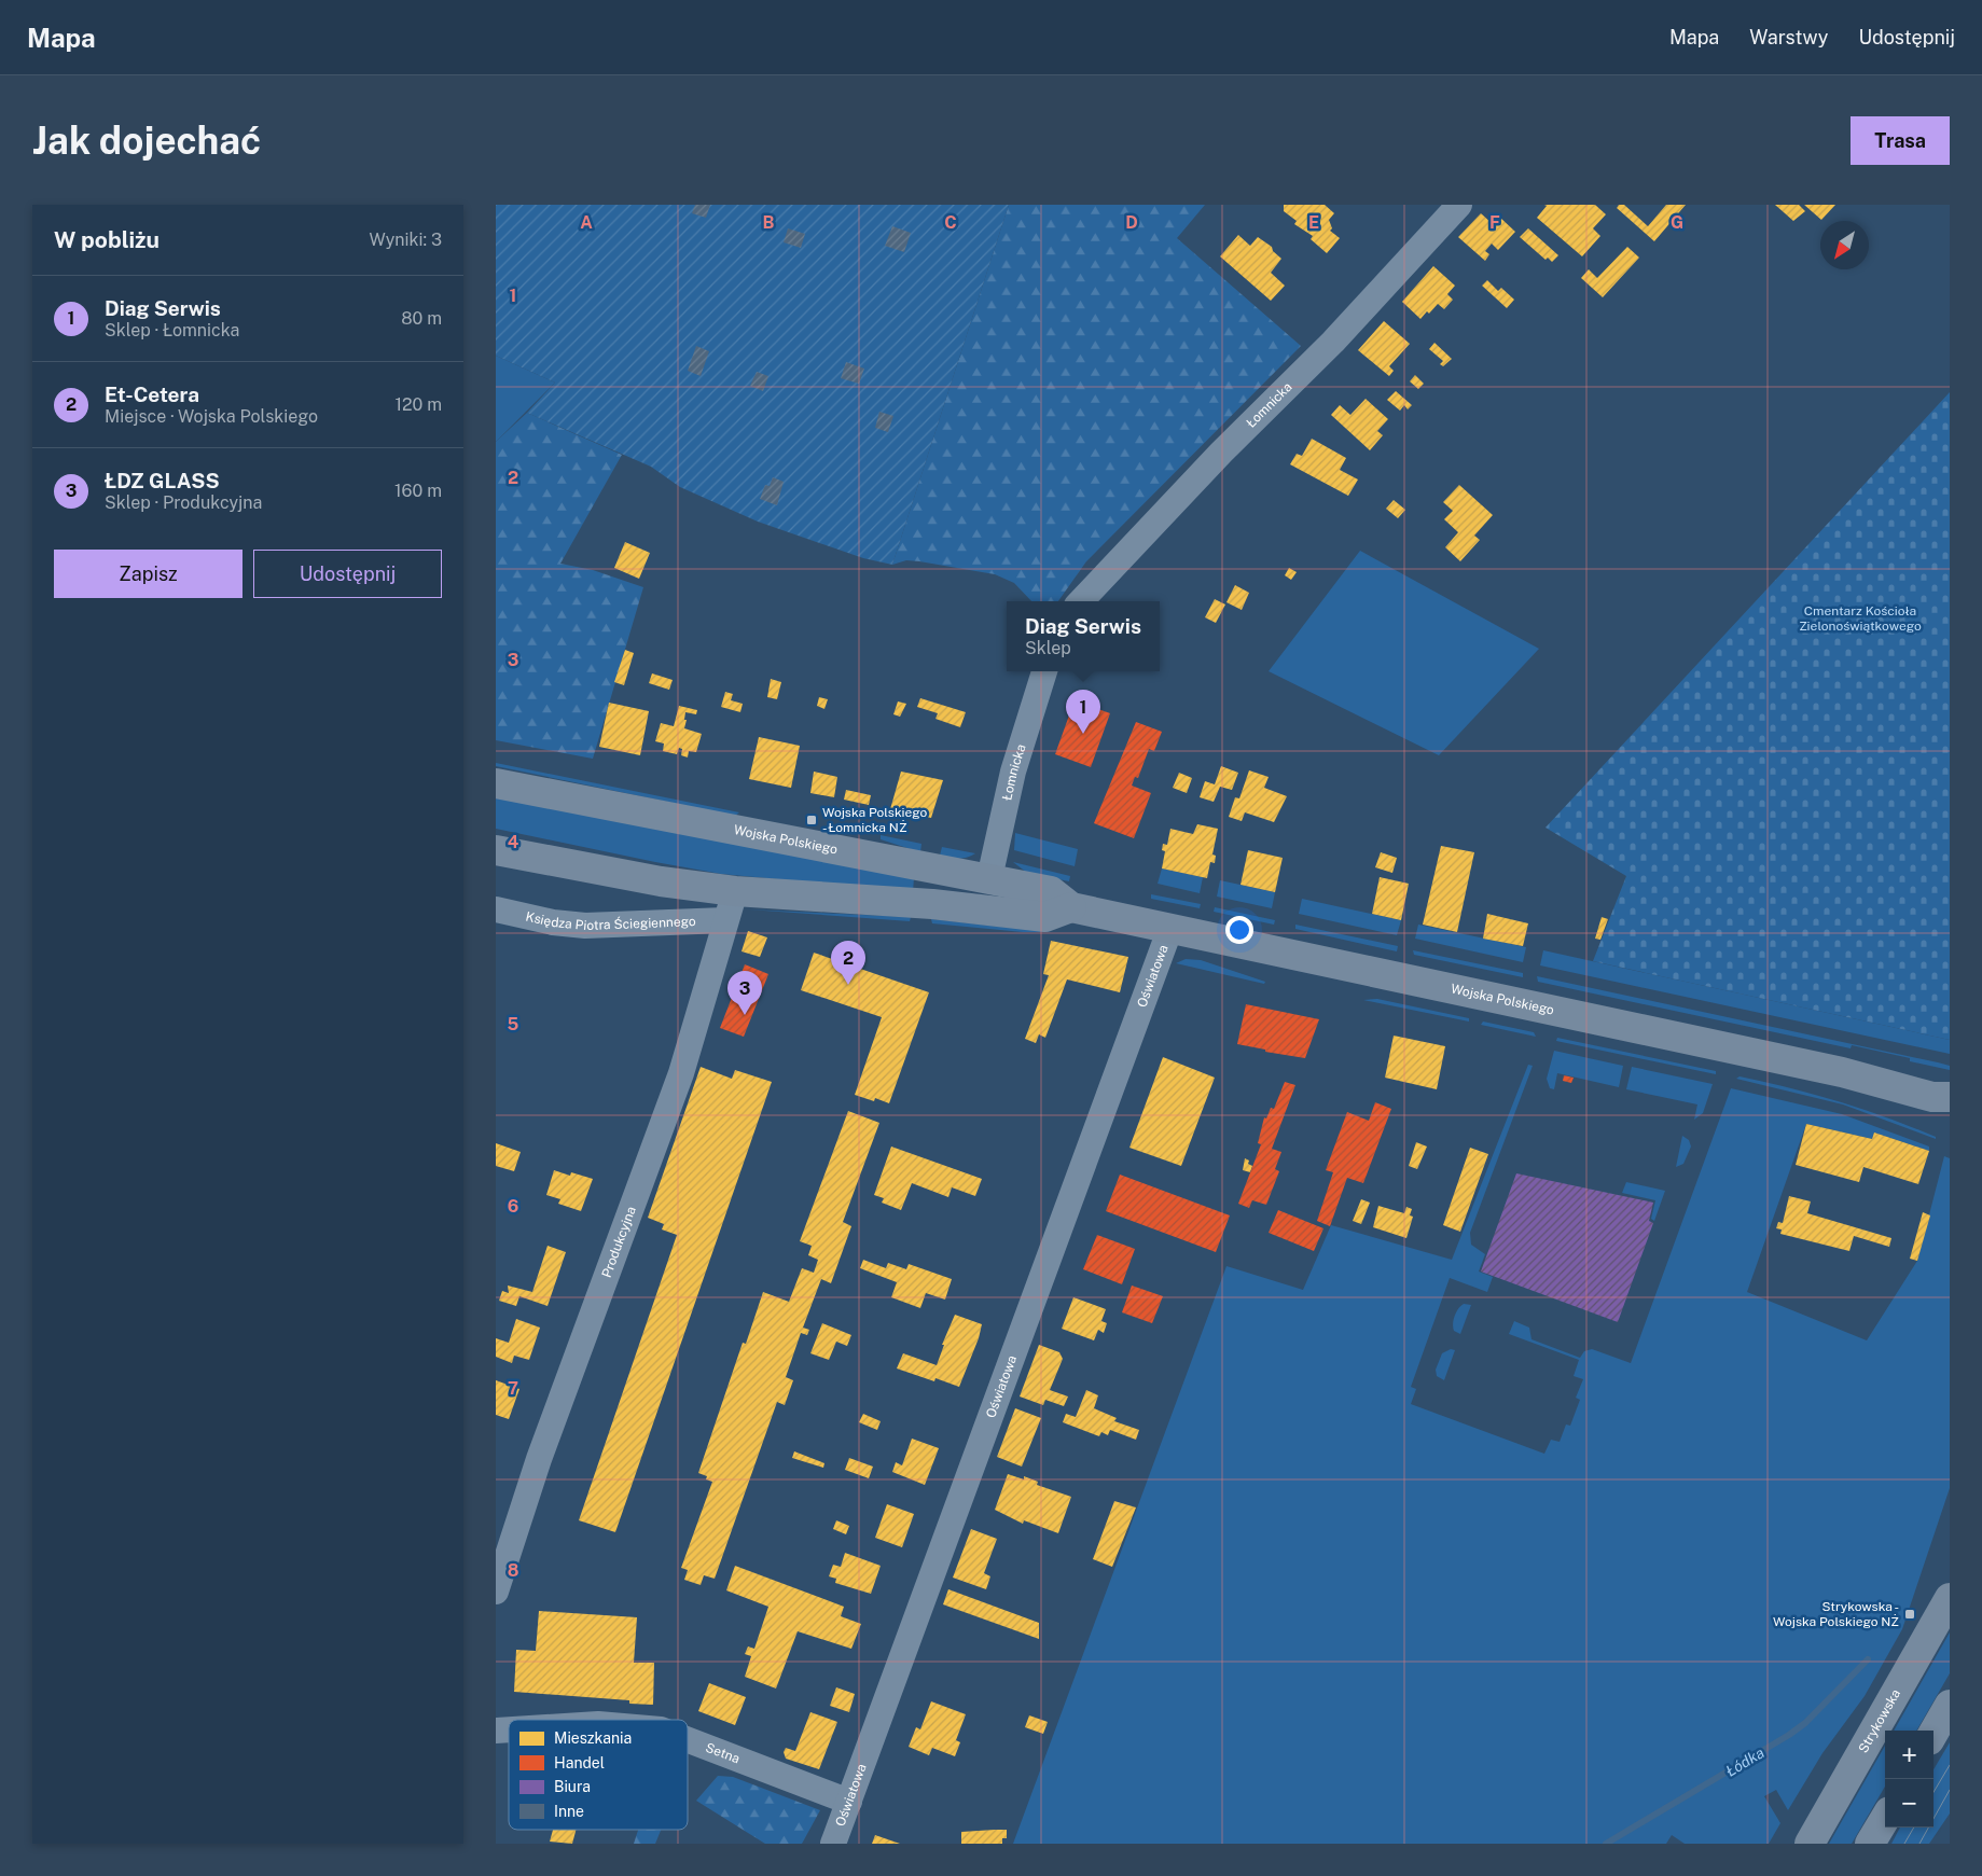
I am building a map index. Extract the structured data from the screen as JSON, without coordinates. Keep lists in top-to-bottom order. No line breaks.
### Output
{"streets":{"main road":["Wojska Polskiego","Strykowska"],"street":["Łomnicka","Księdza Piotra Ściegiennego","Oświatowa","Produkcyjna","Setna"]},"crossings":[["Łomnicka","Wojska Polskiego"],["Wojska Polskiego","Oświatowa"],["Księdza Piotra Ściegiennego","Produkcyjna"],["Oświatowa","Setna"]],"water":["Łódka"],"parks":["Cmentarz Kościoła Zielonoświątkowego"],"places":{"transit":["Wojska Polskiego - Łomnicka NŻ","Strykowska - Wojska Polskiego NŻ"]},"legend":["Mieszkania","Handel","Biura","Inne"],"north":"bottom left","page":{"header":"Mapa","nav":["Mapa","Warstwy","Udostępnij"],"buttons":["Trasa",["Zapisz","Udostępnij"]],"title":"Jak dojechać","heading":["W pobliżu","Wyniki: 3"],"list":[{"mark":"1","name":"Diag Serwis","note":"Sklep · Łomnicka","value":"80 m"},{"mark":"2","name":"Et-Cetera","note":"Miejsce · Wojska Polskiego","value":"120 m"},{"mark":"3","name":"ŁDZ GLASS","note":"Sklep · Produkcyjna","value":"160 m"}],"popup":["Diag Serwis","Sklep"],"pins":["1","2","3"],"map_buttons":["+","−"]},"grid":{"columns":["A","B","C","D","E","F","G"],"rows":["1","2","3","4","5","6","7","8"]}}
